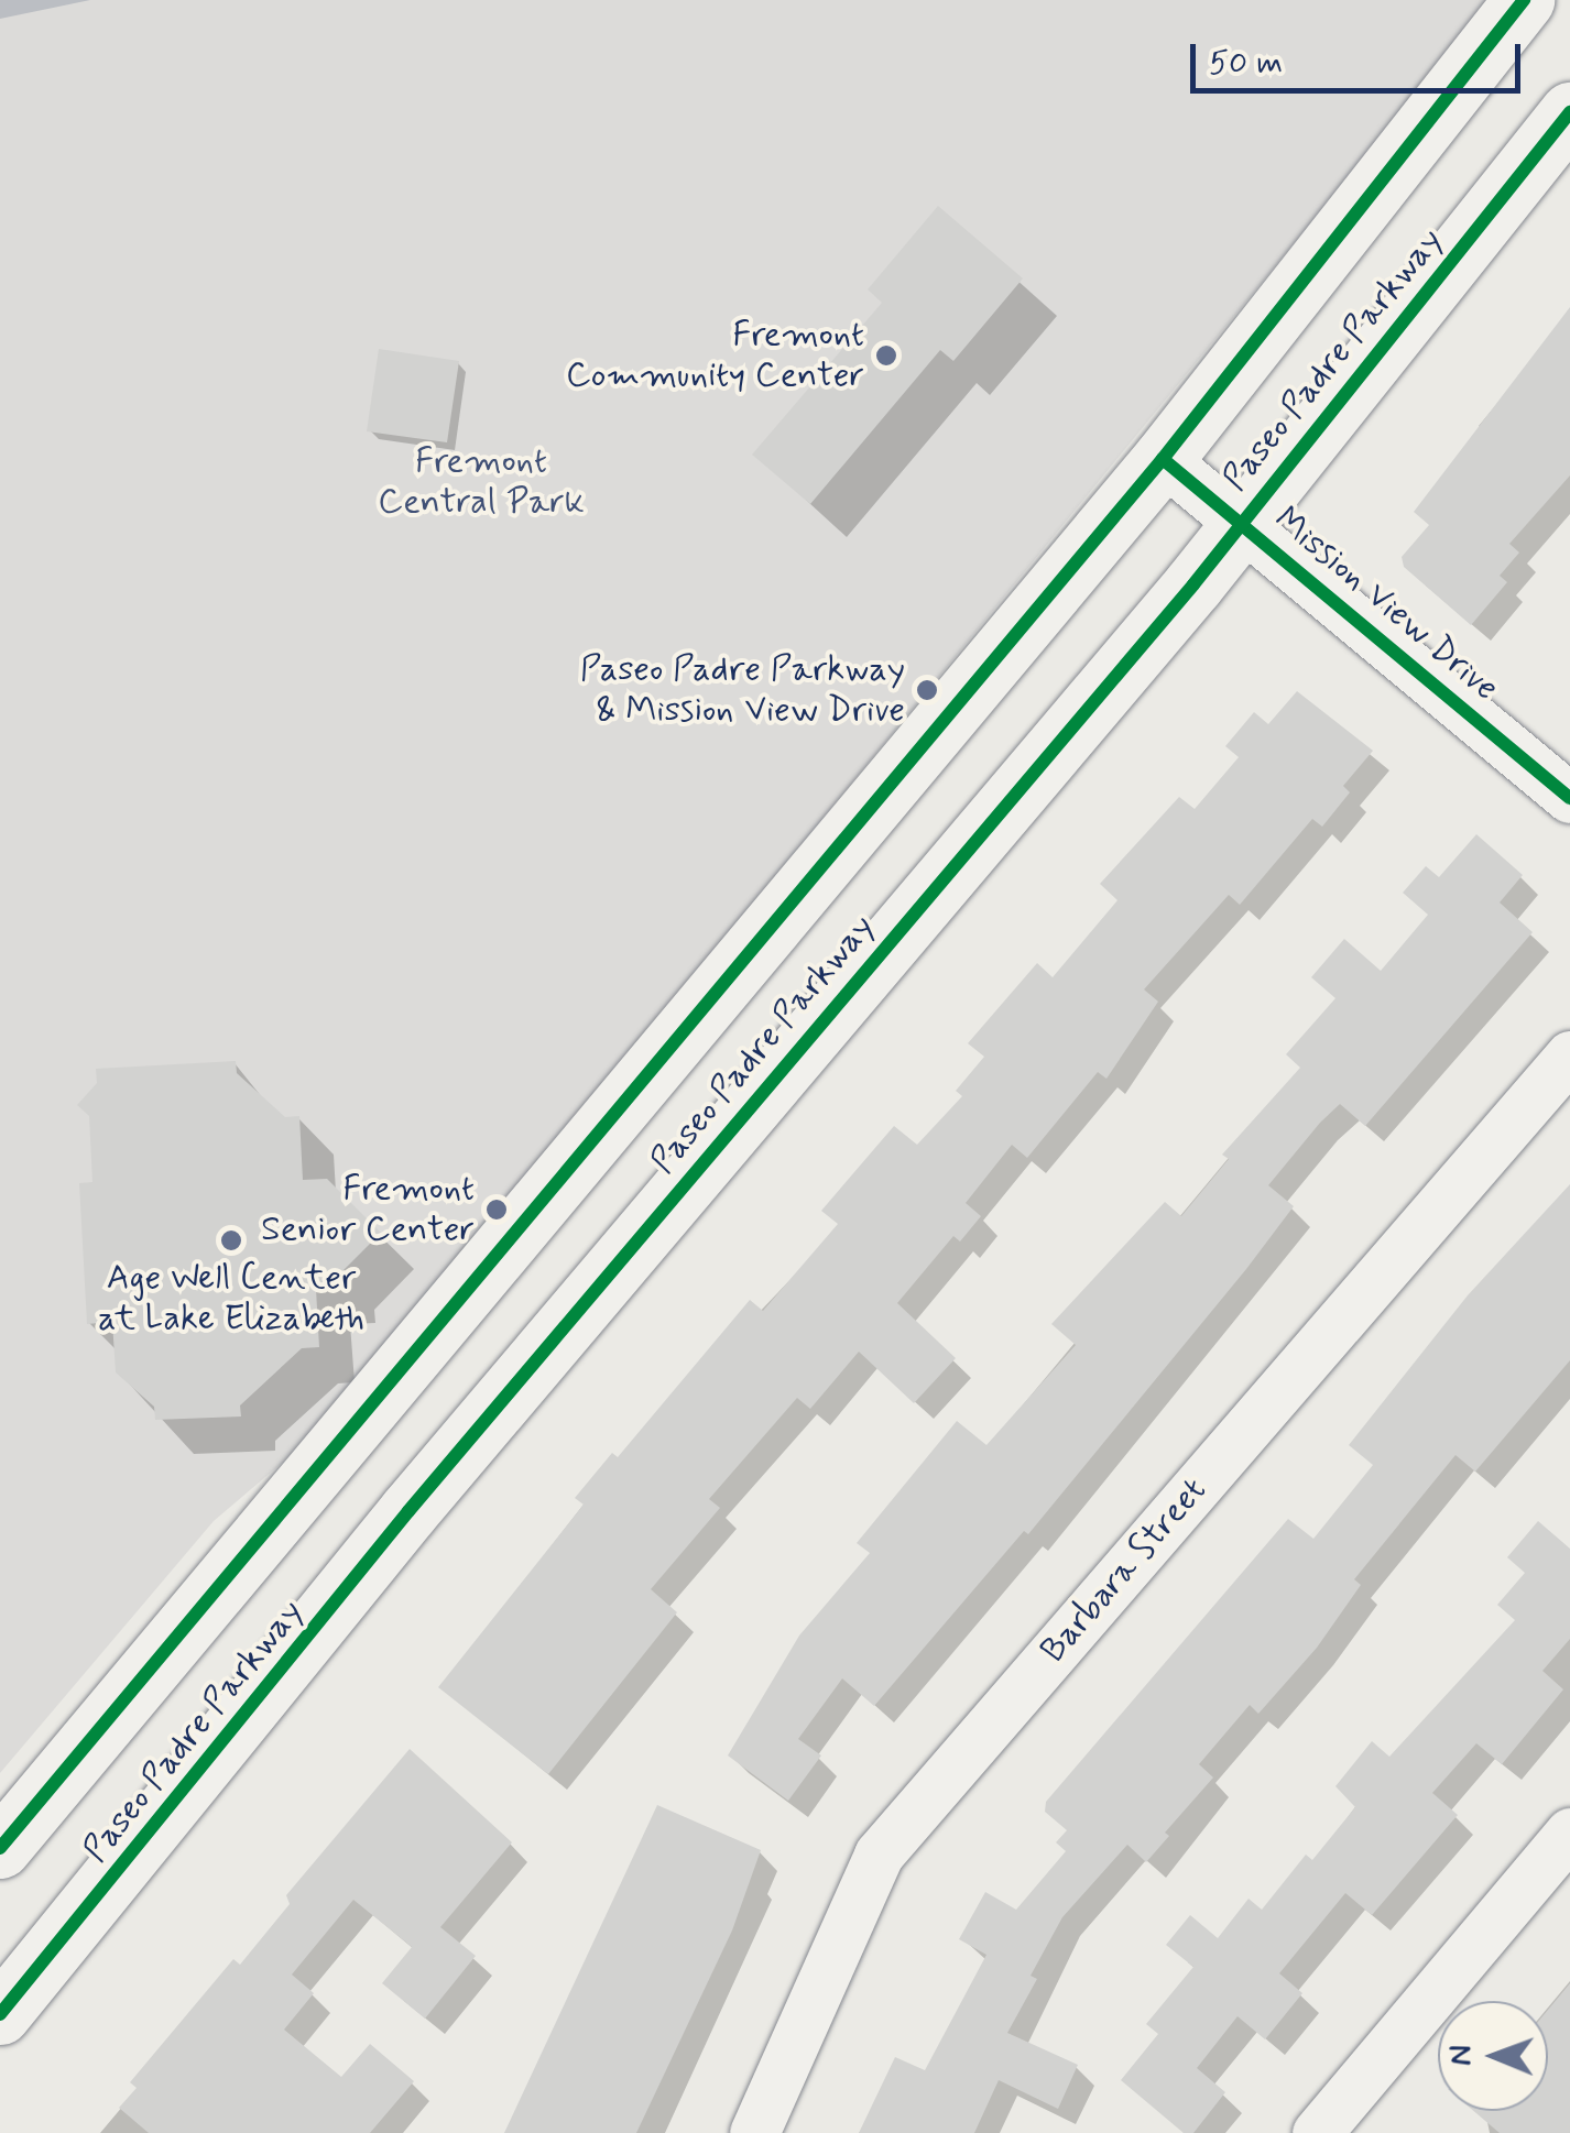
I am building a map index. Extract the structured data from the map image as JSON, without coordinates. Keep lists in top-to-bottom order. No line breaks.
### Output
{"streets":{"main road":["Paseo Padre Parkway"],"street":["Mission View Drive","Barbara Street"]},"crossings":[["Paseo Padre Parkway","Mission View Drive"]],"parks":["Fremont Central Park"],"places":["Fremont Community Center","Paseo Padre Parkway & Mission View Drive","Fremont Senior Center","Age Well Center at Lake Elizabeth"],"scale_bar":"50 m","north":"left"}
